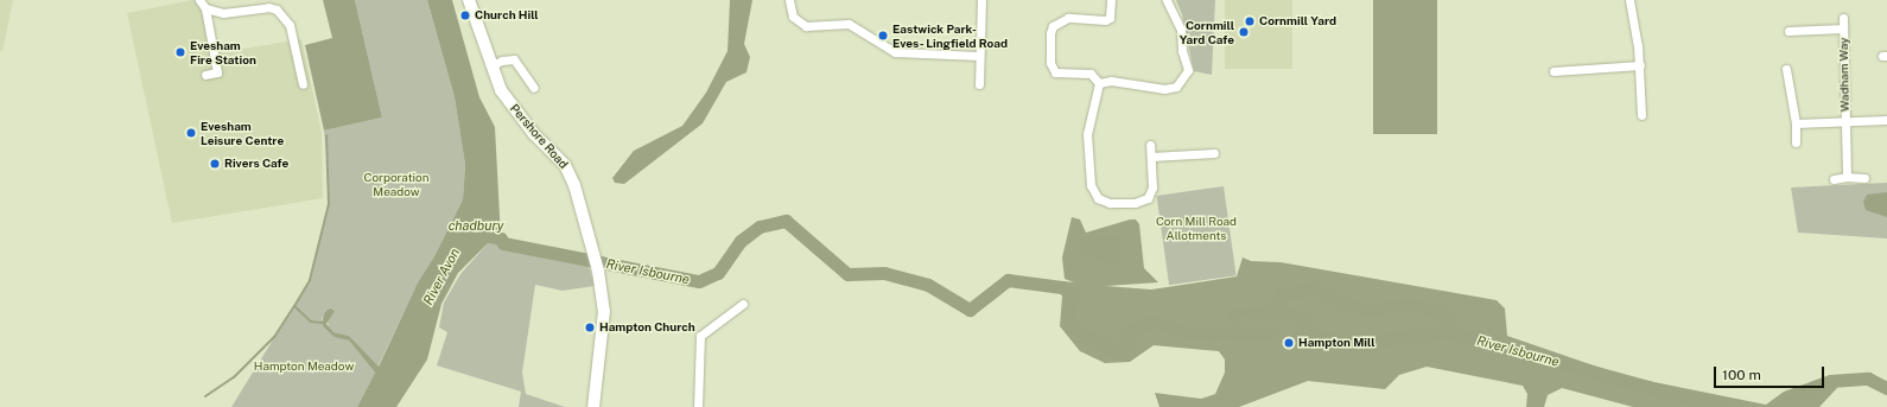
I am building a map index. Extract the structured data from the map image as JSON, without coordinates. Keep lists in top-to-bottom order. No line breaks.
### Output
{"streets":{"main road":["Pershore Road"],"street":["Wadham Way"]},"water":["chadbury","River Isbourne","River Avon"],"parks":["Corporation Meadow","Corn Mill Road Allotments","Hampton Meadow"],"places":["Church Hill","Cornmill Yard","Cornmill Yard Cafe","Eastwick Park- Eves- Lingfield Road","Evesham Fire Station","Evesham Leisure Centre","Rivers Cafe","Hampton Church","Hampton Mill"],"scale_bar":"100 m"}
